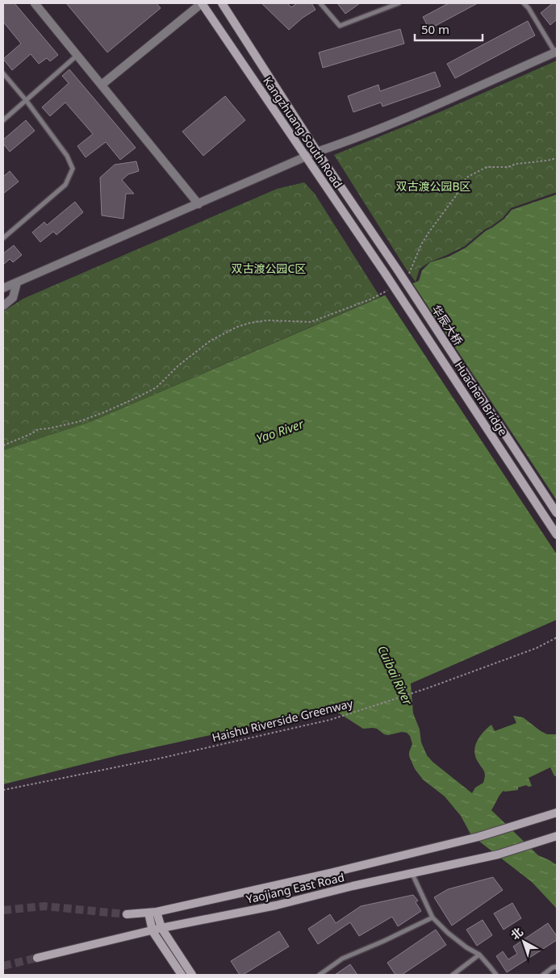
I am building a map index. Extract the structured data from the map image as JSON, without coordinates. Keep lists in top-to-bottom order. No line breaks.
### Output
{"streets":{"main road":["Kangzhuang South Road","华辰大桥","Huachen Bridge","Yaojiang East Road"],"path":["Haishu Riverside Greenway"]},"crossings":[["Kangzhuang South Road","华辰大桥"],["Kangzhuang South Road","Huachen Bridge"]],"water":["Yao River","Cuibai River"],"parks":["双古渡公园B区","双古渡公园C区"],"scale_bar":"50 m","north":"top left"}
